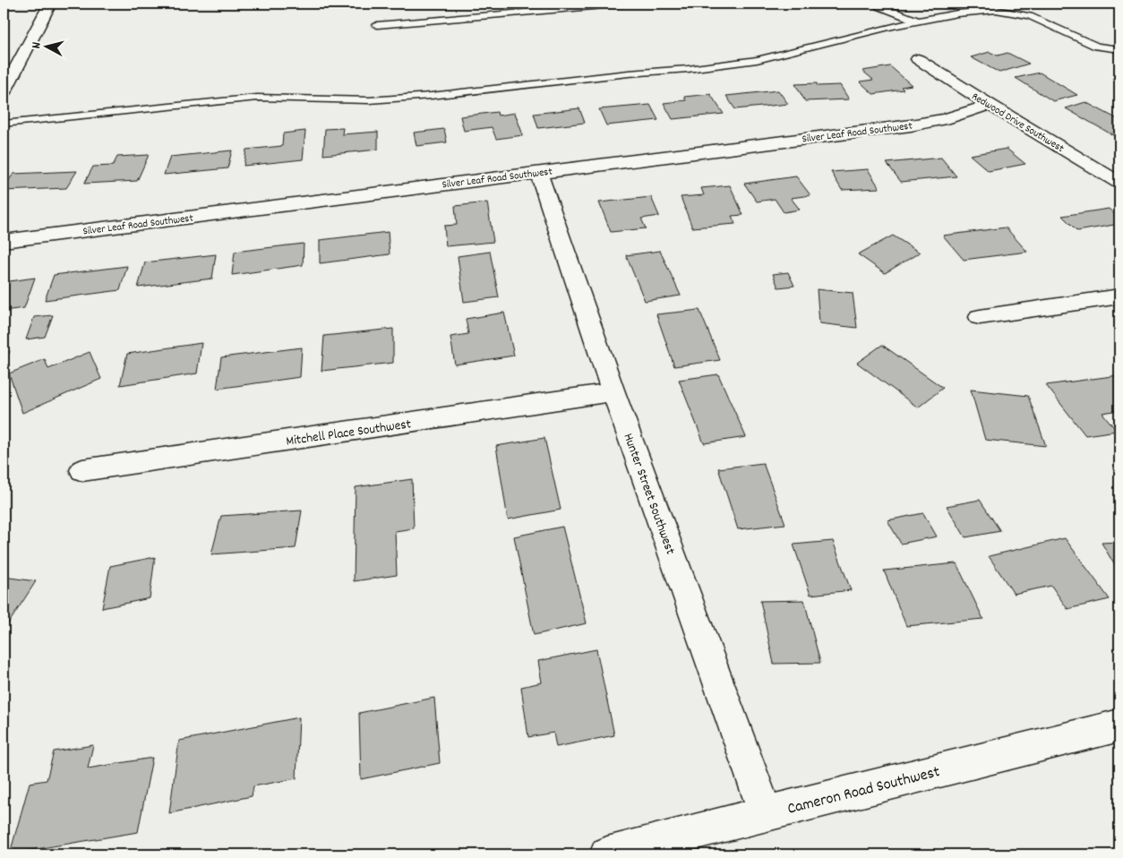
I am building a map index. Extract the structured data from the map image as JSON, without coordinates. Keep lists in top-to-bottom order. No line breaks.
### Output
{"streets":{"street":["Redwood Drive Southwest","Silver Leaf Road Southwest","Mitchell Place Southwest","Hunter Street Southwest","Cameron Road Southwest"]},"crossings":[["Redwood Drive Southwest","Silver Leaf Road Southwest"],["Silver Leaf Road Southwest","Hunter Street Southwest"],["Mitchell Place Southwest","Hunter Street Southwest"],["Hunter Street Southwest","Cameron Road Southwest"]],"north":"left"}
